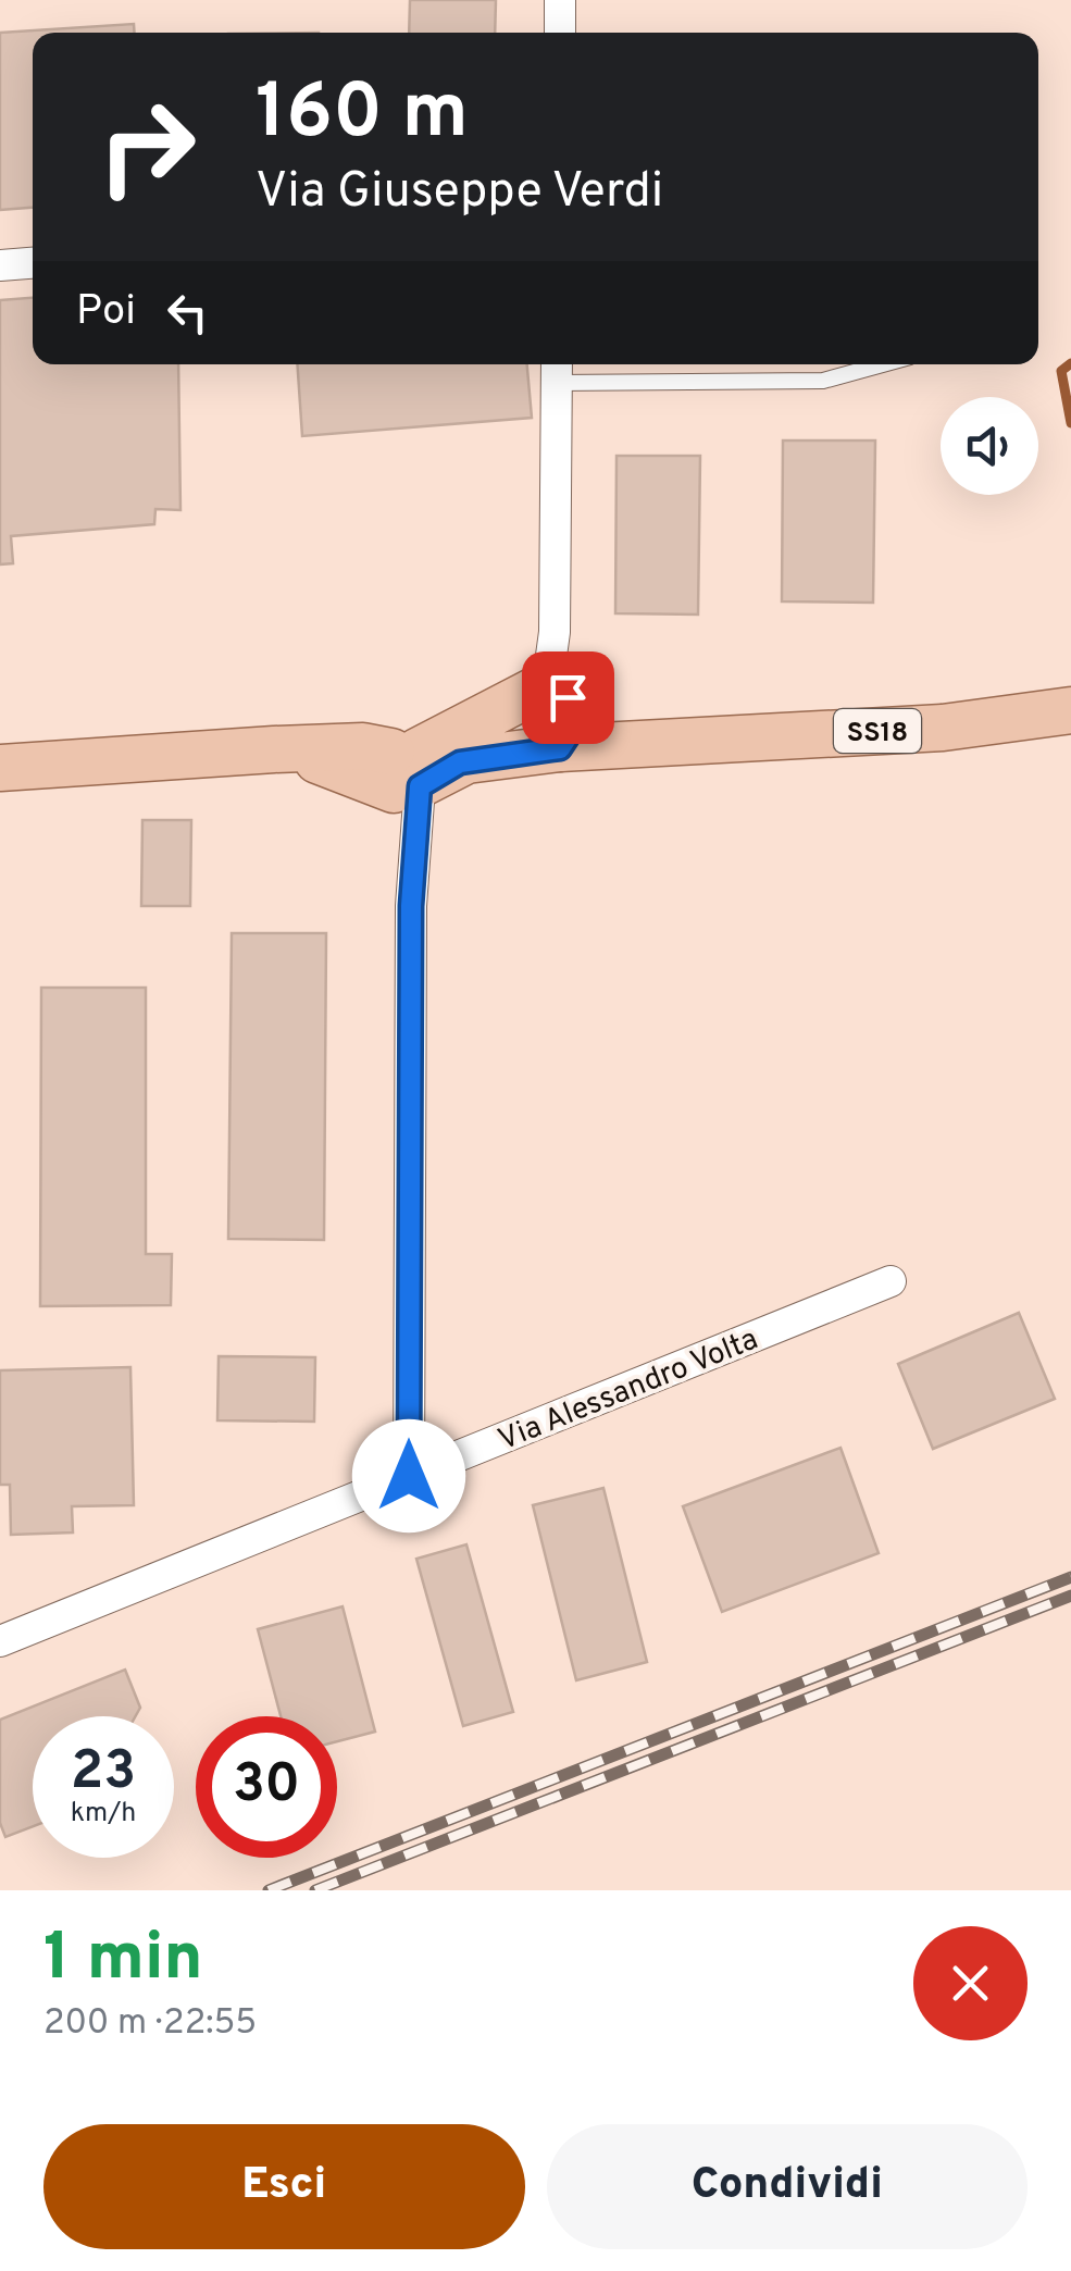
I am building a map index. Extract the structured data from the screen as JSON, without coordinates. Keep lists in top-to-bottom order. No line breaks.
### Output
{"streets":{"main road":["SS18"],"street":["Via Alessandro Volta"]},"page":{"turn":["160 m","Via Giuseppe Verdi"],"then":"Poi","speed":"23 km/h","limit":"30","heading":["1 min","200 m · 22:55"],"buttons":["Esci","Condividi"]}}
